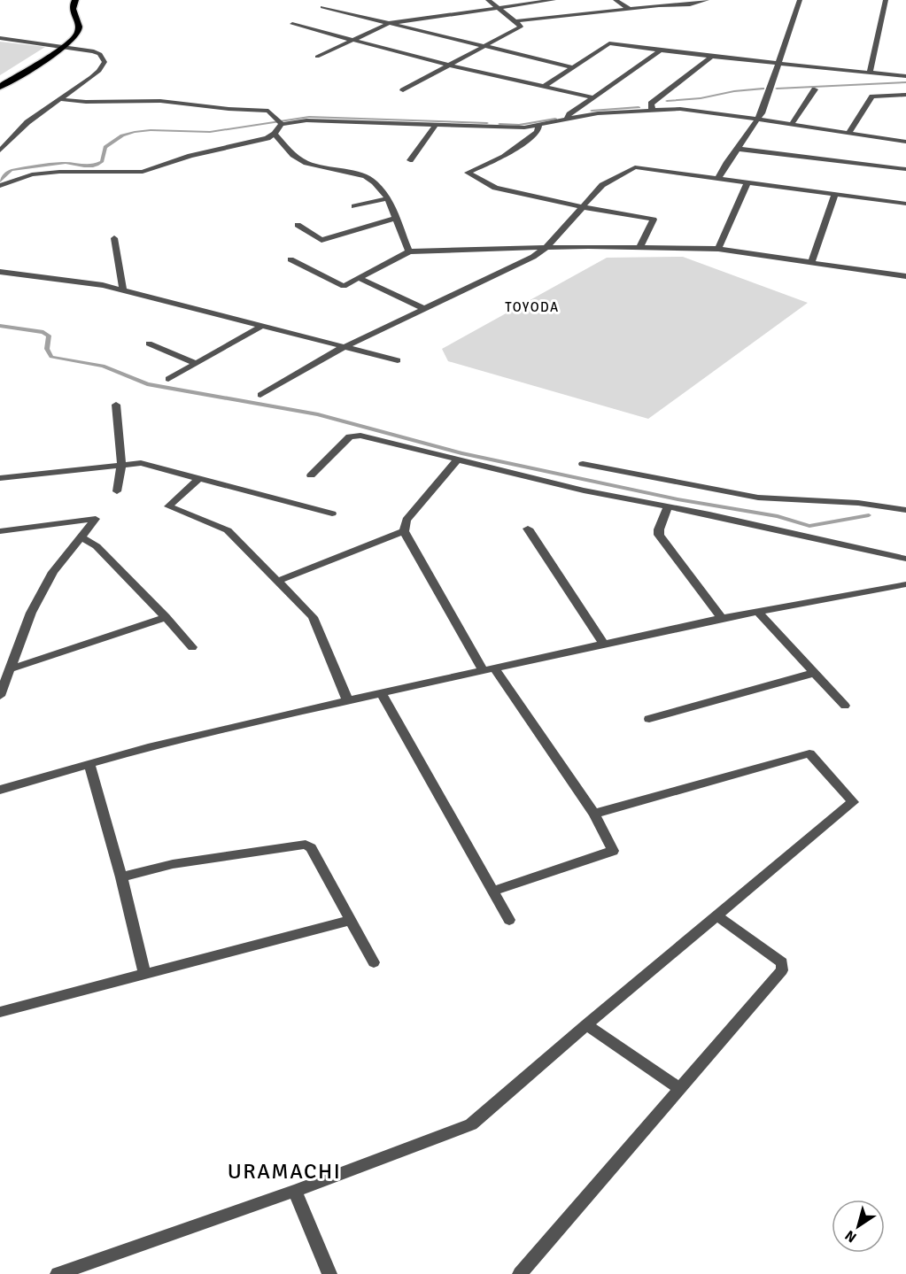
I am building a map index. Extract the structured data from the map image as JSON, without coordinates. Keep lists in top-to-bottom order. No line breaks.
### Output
{"districts":["TOYODA","URAMACHI"],"north":"bottom left"}
